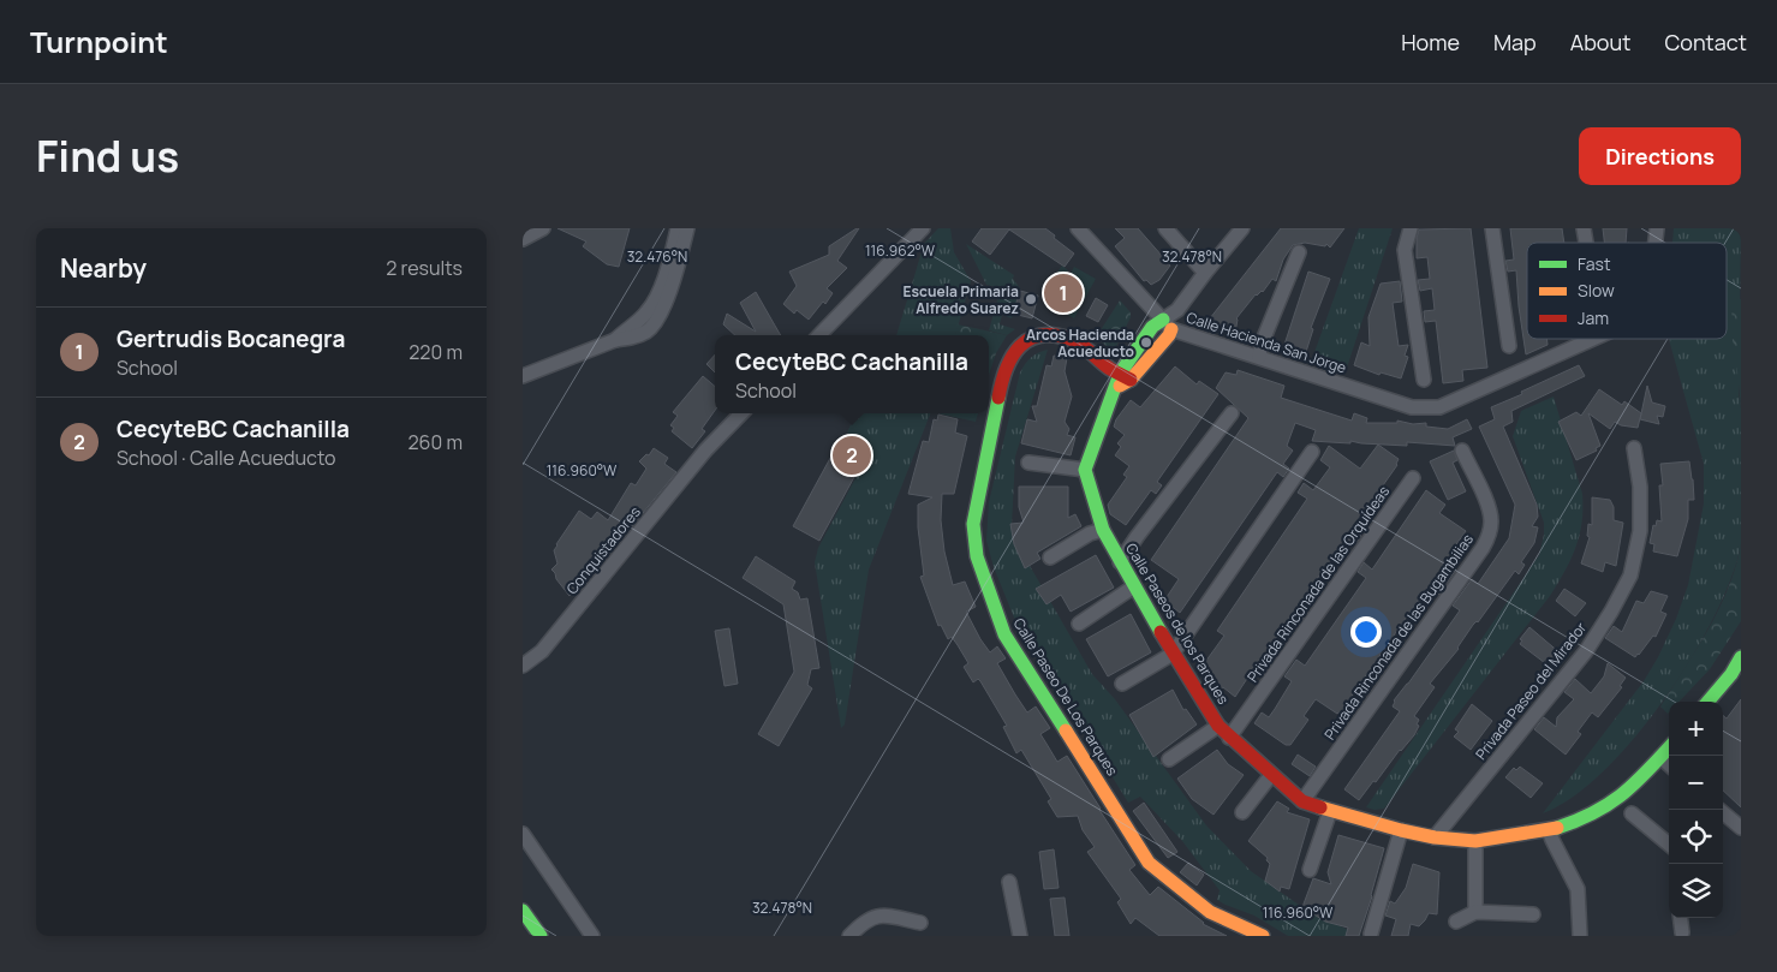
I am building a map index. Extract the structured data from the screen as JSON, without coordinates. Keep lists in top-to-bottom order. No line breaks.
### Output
{"streets":{"street":["Calle Hacienda San Jorge","Conquistadores","Privada Rinconada de las Orquídeas","Calle Paseos de los Parques","Privada Rinconada de las Bugambilias","Privada Paseo del Mirador","Calle Paseo De Los Parques"]},"crossings":[["Privada Rinconada de las Orquídeas","Calle Paseos de los Parques"],["Calle Paseos de los Parques","Privada Rinconada de las Bugambilias"],["Calle Paseos de los Parques","Privada Paseo del Mirador"]],"places":["Escuela Primaria Alfredo Suarez","Arcos Hacienda Acueducto"],"legend":["Fast","Slow","Jam"],"page":{"header":"Turnpoint","nav":["Home","Map","About","Contact"],"title":"Find us","buttons":"Directions","heading":["Nearby","2 results"],"pins":["1","2"],"list":[{"mark":"1","name":"Gertrudis Bocanegra","note":"School","value":"220 m"},{"mark":"2","name":"CecyteBC Cachanilla","note":"School · Calle Acueducto","value":"260 m"}],"popup":["CecyteBC Cachanilla","School"],"map_buttons":["+","−"]},"coordinates":["116.962°W","32.476°N","32.478°N","116.960°W"]}
